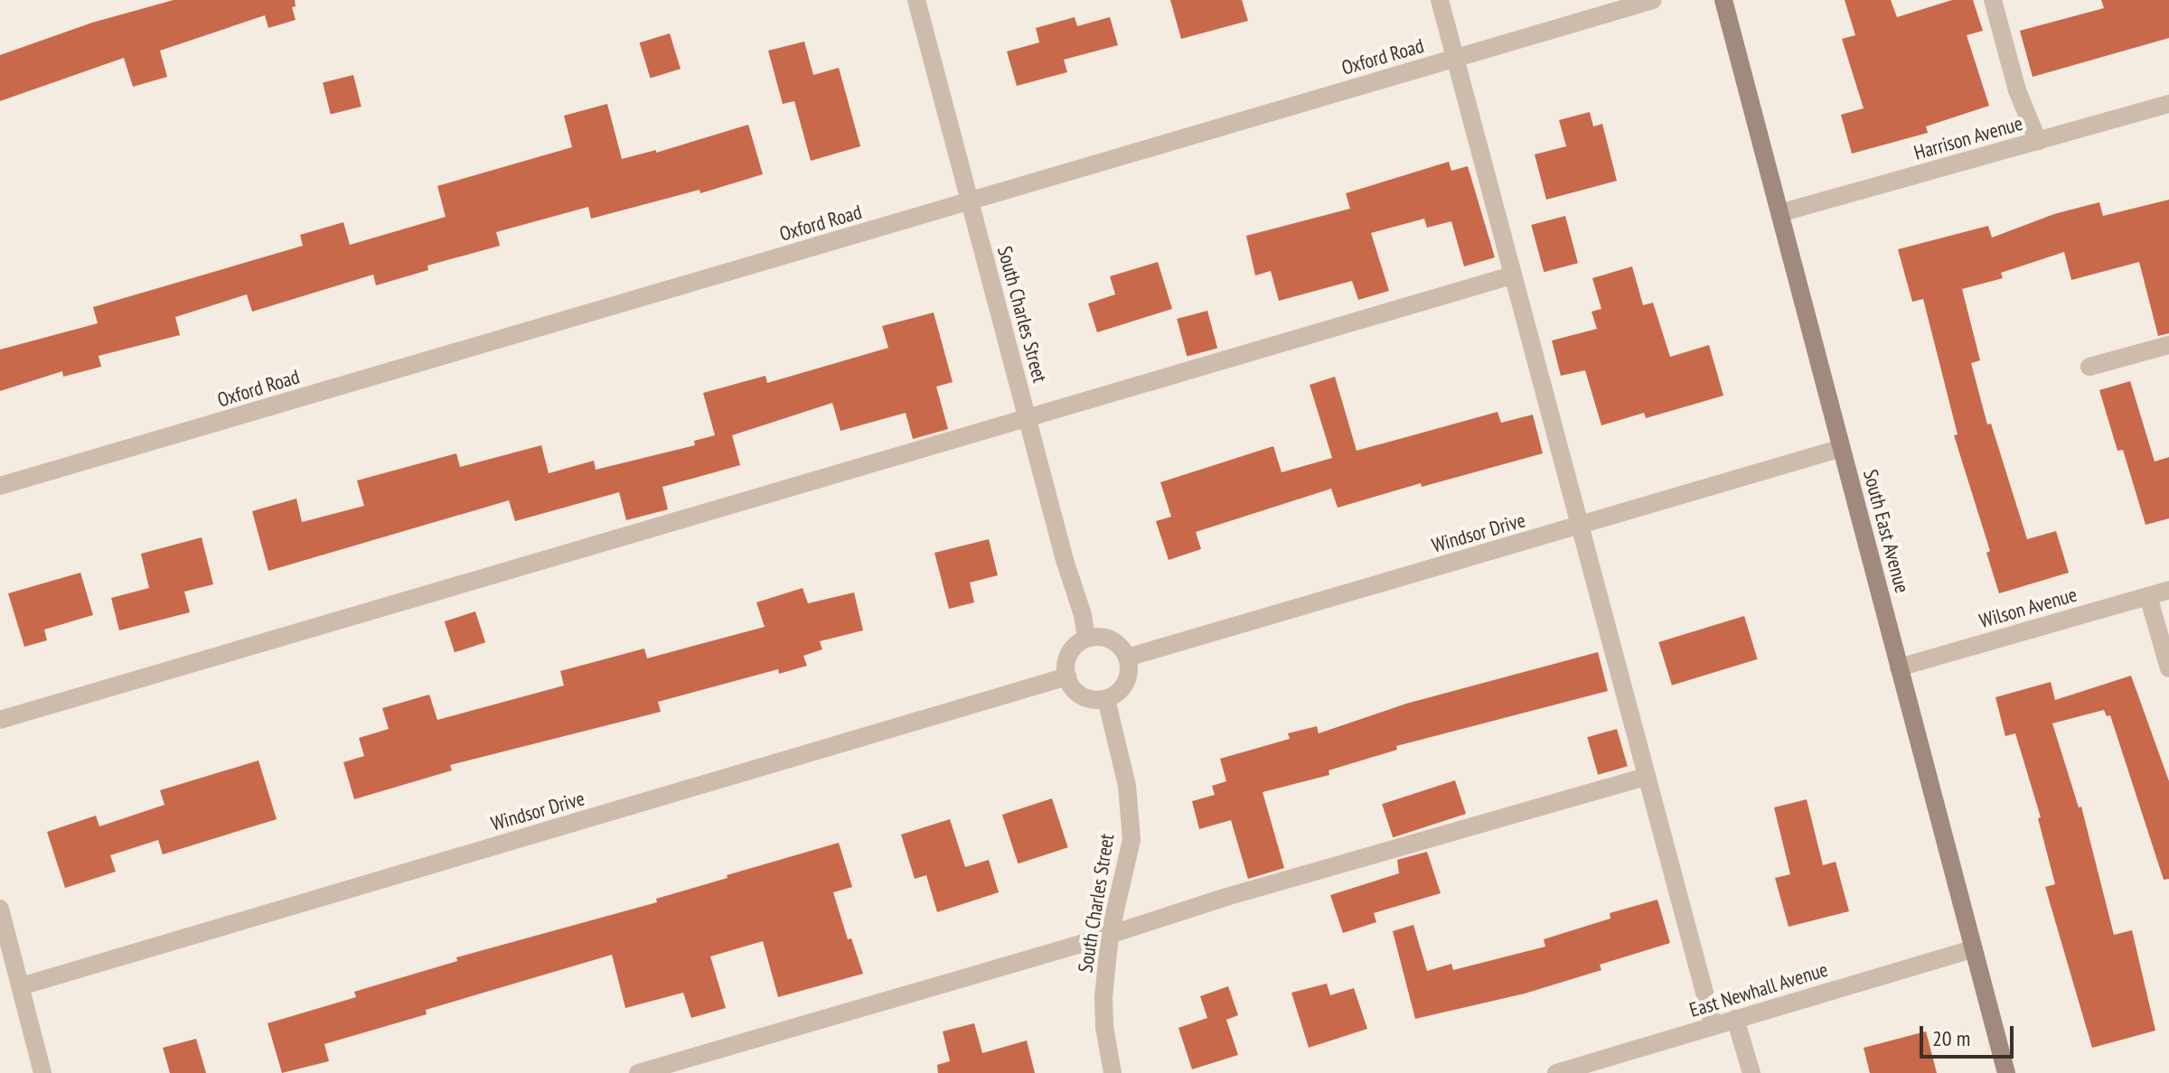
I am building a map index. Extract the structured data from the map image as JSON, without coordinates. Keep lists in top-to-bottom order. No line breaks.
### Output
{"streets":{"main road":["South East Avenue"],"street":["Oxford Road","Harrison Avenue","South Charles Street","Windsor Drive","Wilson Avenue","East Newhall Avenue"]},"crossings":[["Oxford Road","South Charles Street"],["Harrison Avenue","South East Avenue"],["South Charles Street","Windsor Drive"],["South East Avenue","Windsor Drive"],["South East Avenue","Wilson Avenue"],["South East Avenue","East Newhall Avenue"]],"scale_bar":"20 m"}
